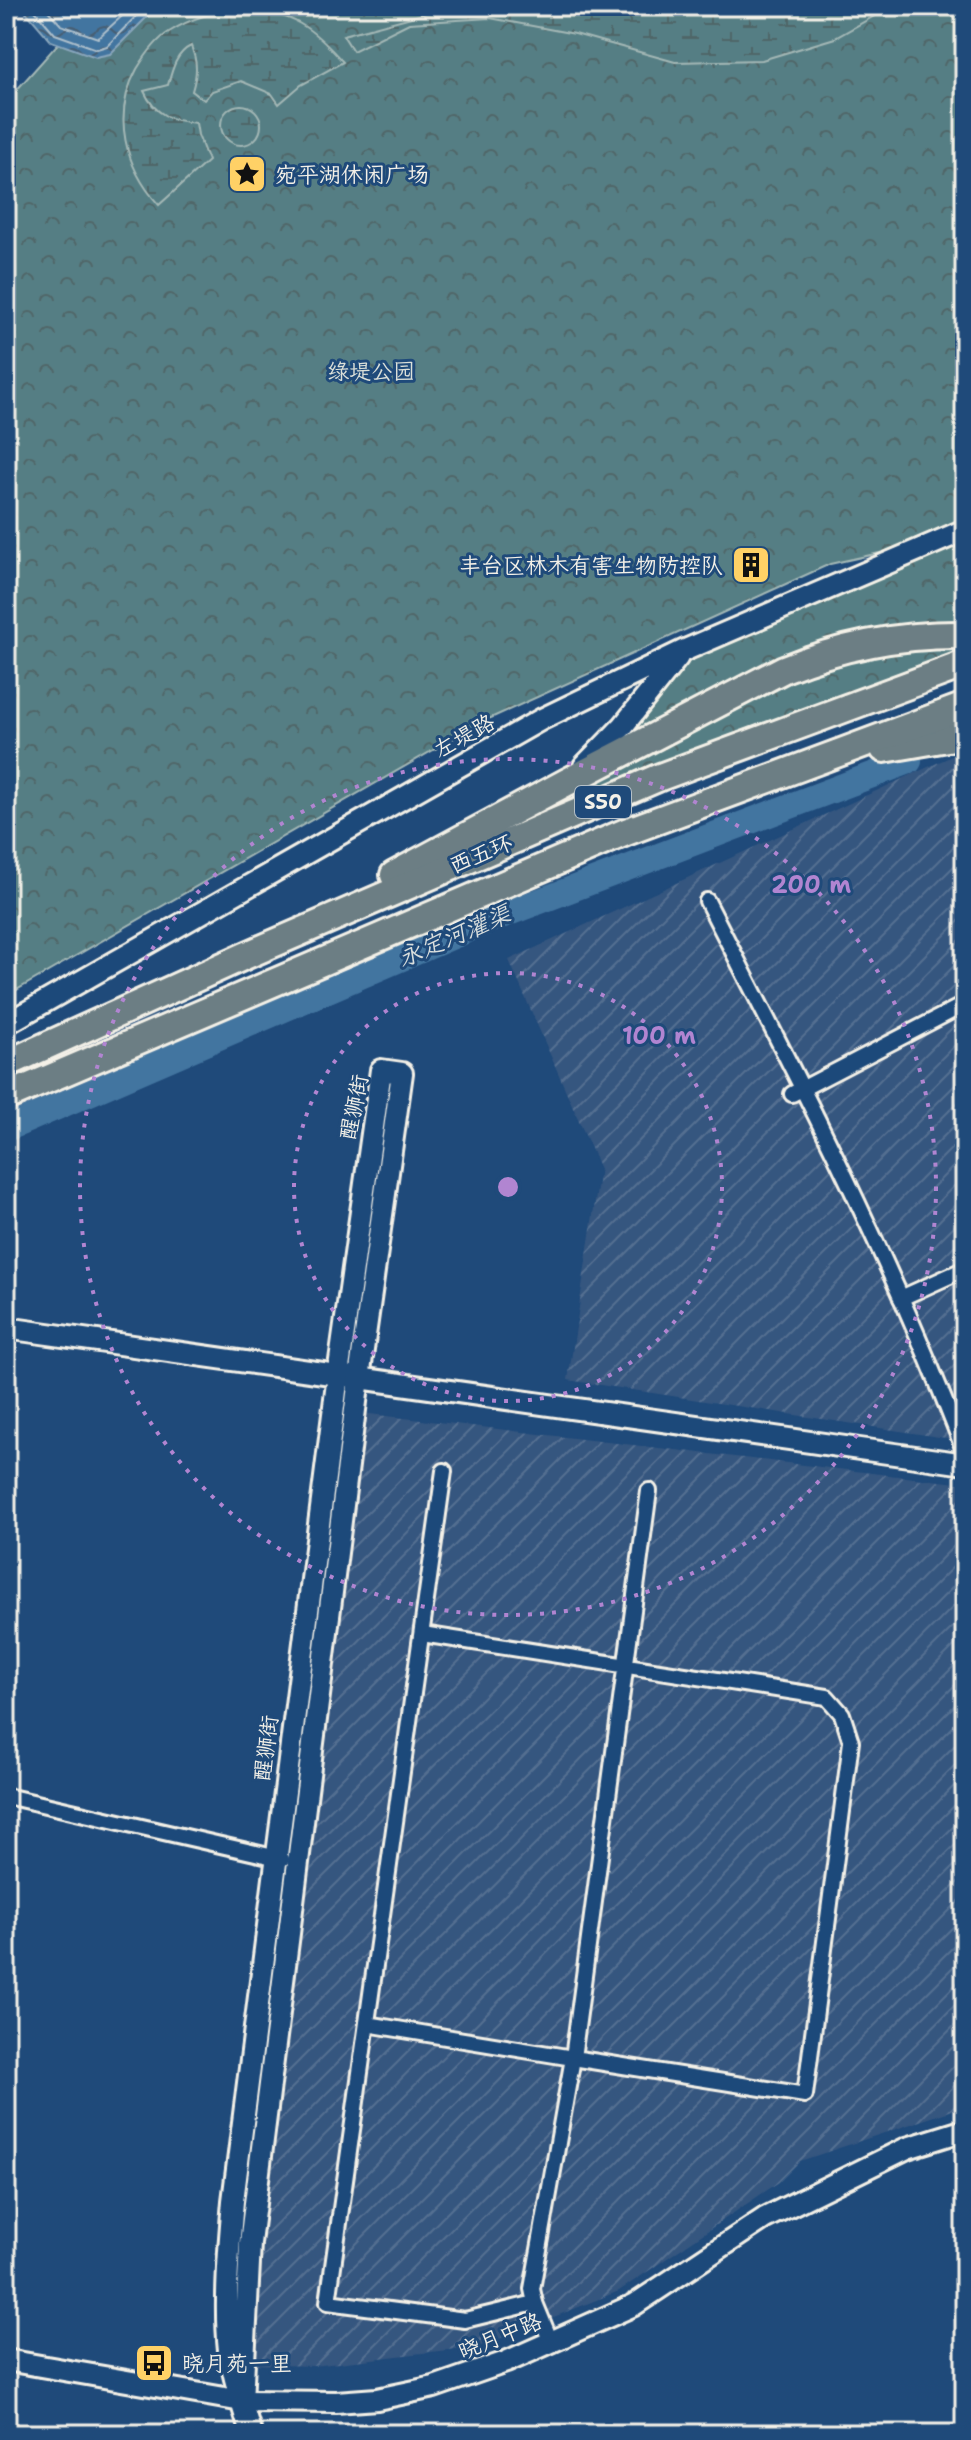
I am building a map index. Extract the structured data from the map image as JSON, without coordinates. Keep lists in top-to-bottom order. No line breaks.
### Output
{"streets":{"highway":["S50","西五环"],"street":["左堤路","醒狮街","晓月中路"]},"crossings":[["醒狮街","晓月中路"]],"water":["永定河灌渠"],"parks":["绿堤公园"],"places":{"place":["宛平湖休闲广场"],"building":["丰台区林木有害生物防控队"],"bus stop":["晓月苑一里"]},"rings":["200 m","100 m"]}
